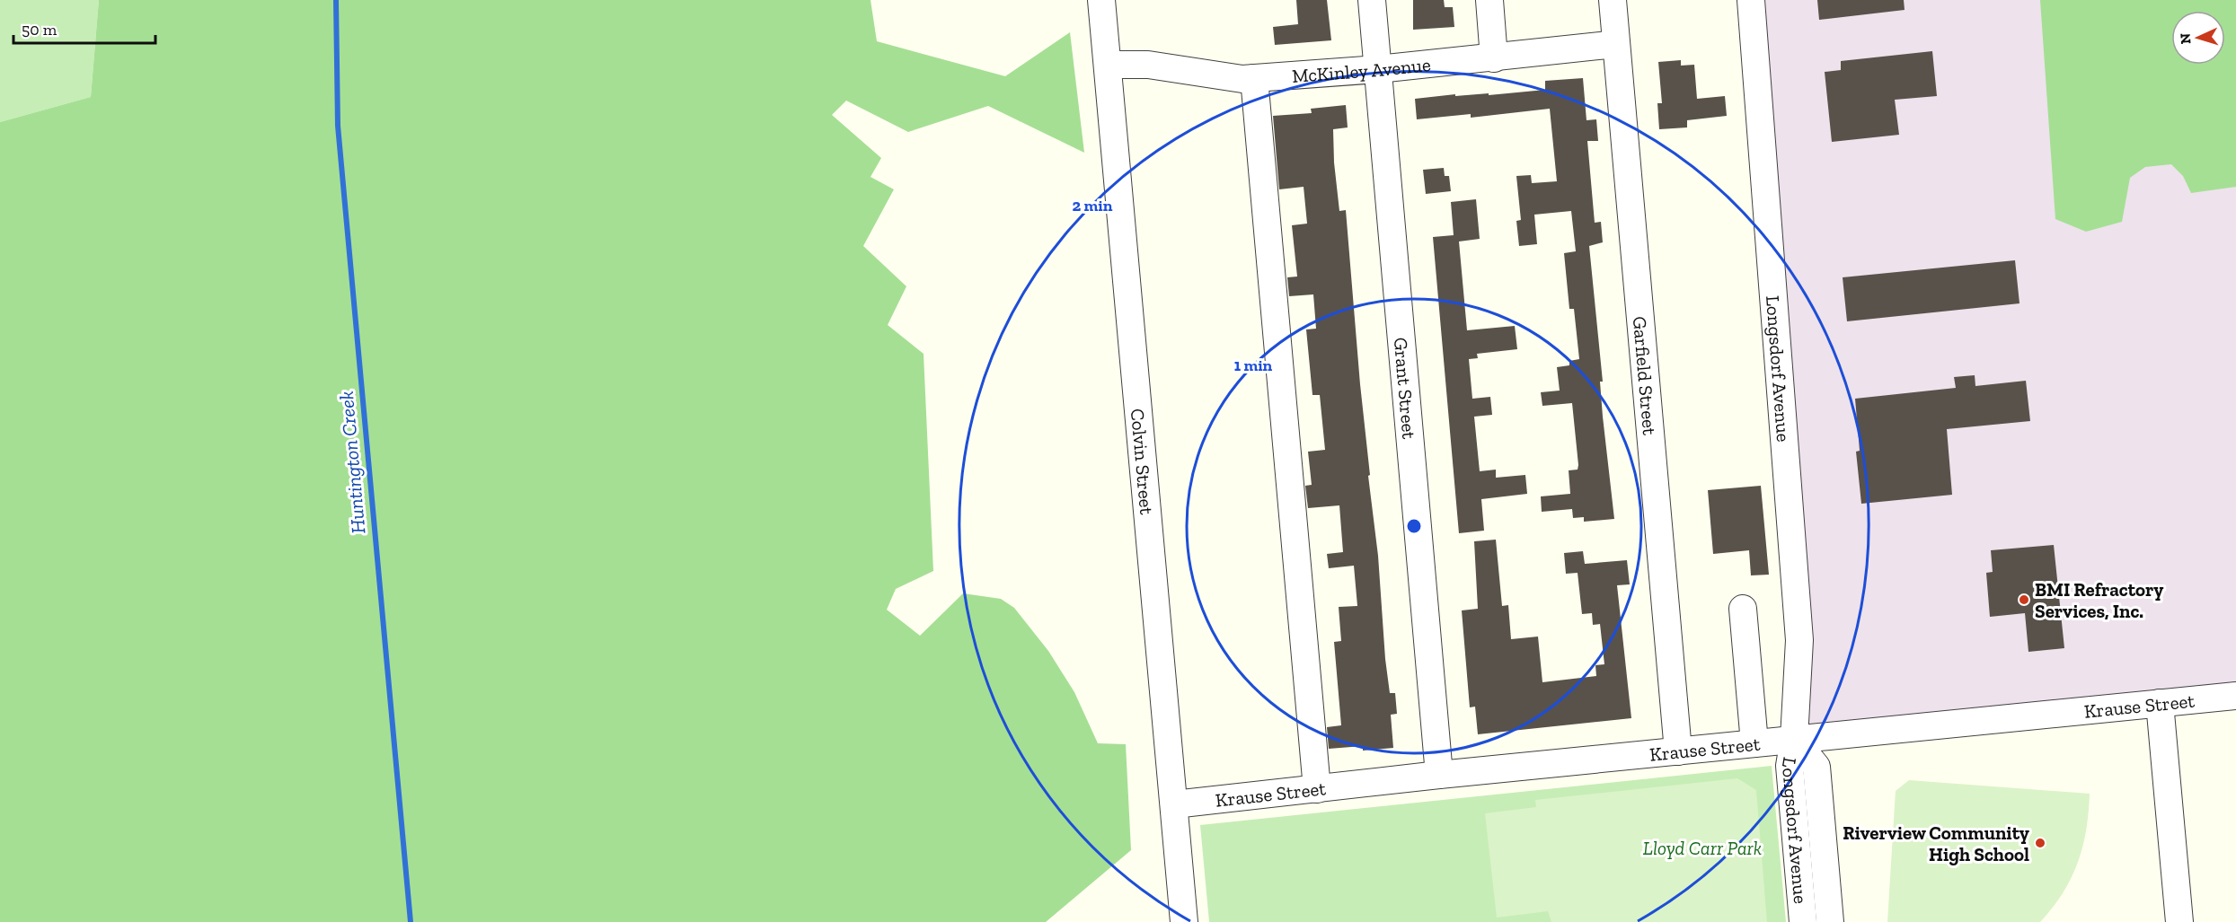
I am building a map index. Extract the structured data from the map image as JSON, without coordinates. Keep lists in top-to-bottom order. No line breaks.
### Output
{"streets":{"street":["McKinley Avenue","Longsdorf Avenue","Garfield Street","Grant Street","Colvin Street","Krause Street"]},"crossings":[["McKinley Avenue","Garfield Street"],["McKinley Avenue","Grant Street"],["McKinley Avenue","Colvin Street"],["Longsdorf Avenue","Krause Street"],["Garfield Street","Krause Street"],["Grant Street","Krause Street"],["Colvin Street","Krause Street"]],"water":["Huntington Creek"],"parks":["Lloyd Carr Park"],"places":["BMI Refractory Services, Inc.","Riverview Community High School"],"scale_bar":"50 m","north":"left","rings":["2 min","1 min"]}
